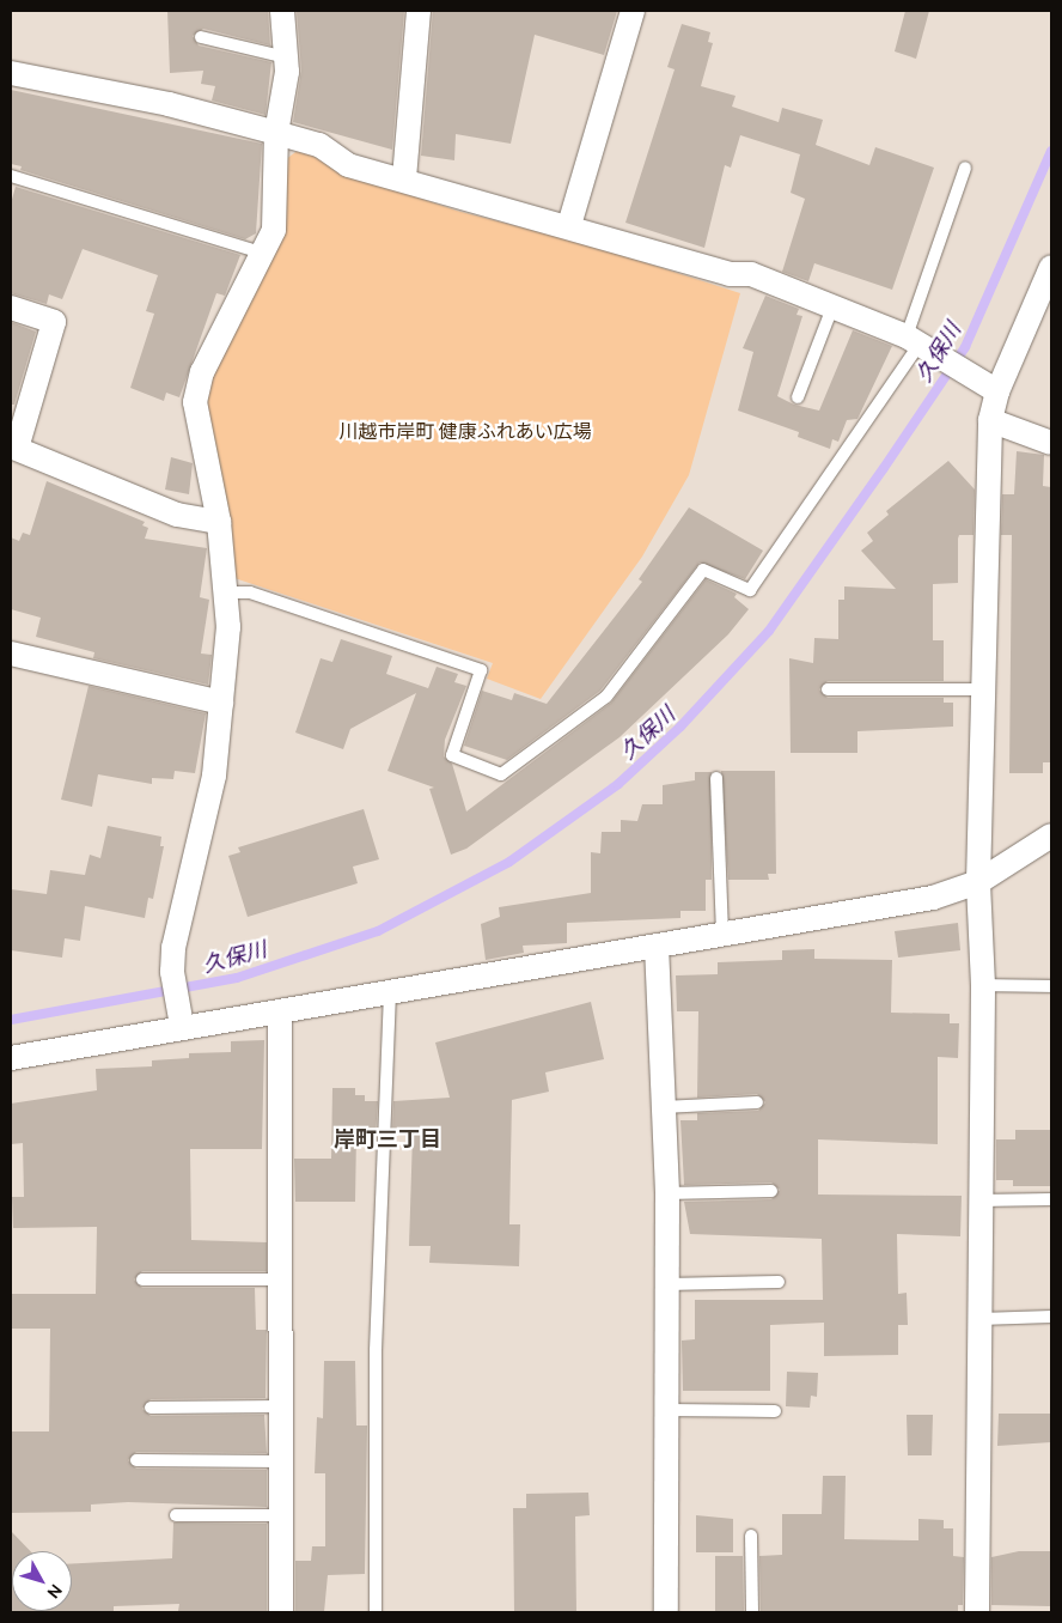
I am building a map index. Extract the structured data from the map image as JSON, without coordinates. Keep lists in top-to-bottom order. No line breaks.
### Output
{"districts":["岸町三丁目"],"water":["久保川"],"parks":["川越市岸町 健康ふれあい広場"],"north":"bottom right"}
